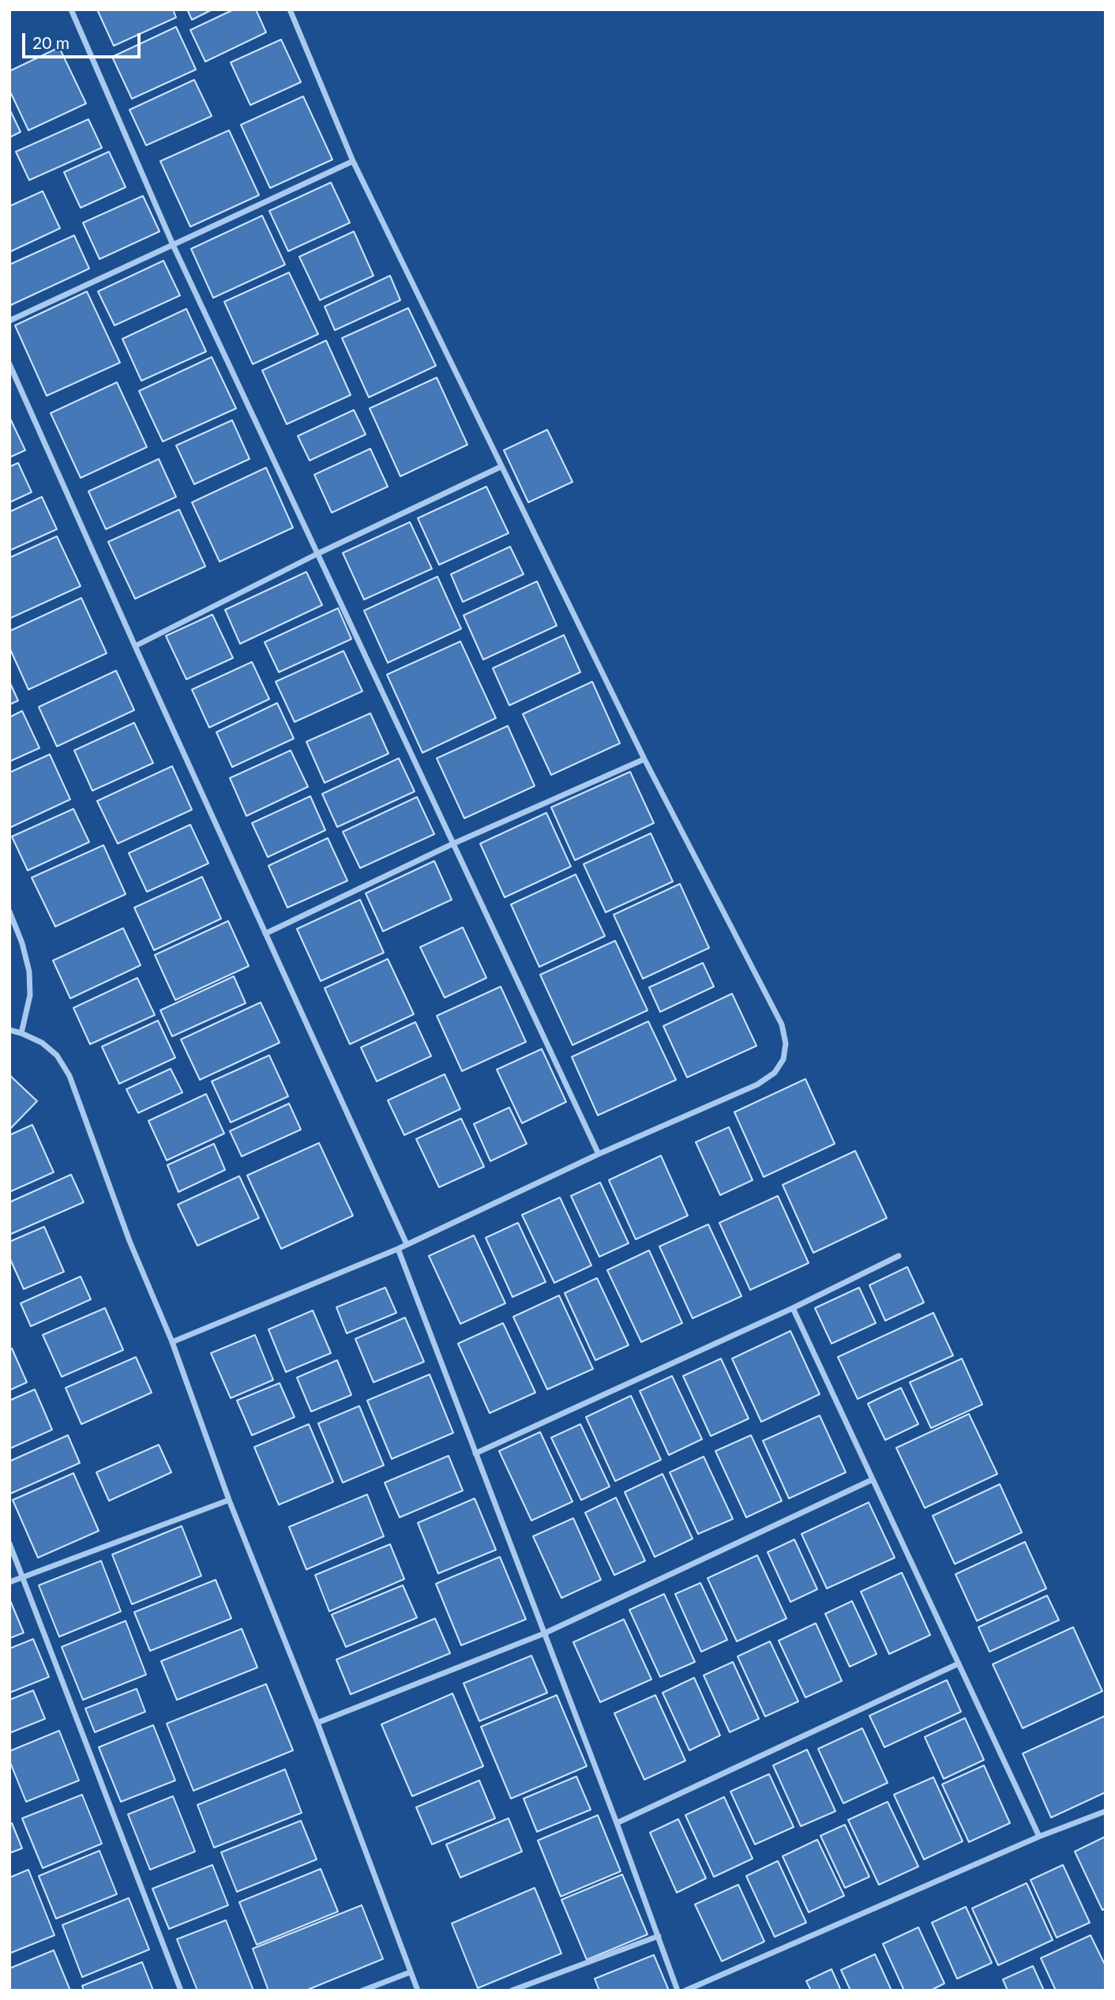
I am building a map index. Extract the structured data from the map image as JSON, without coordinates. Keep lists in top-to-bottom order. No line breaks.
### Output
{"scale_bar":"20 m"}
